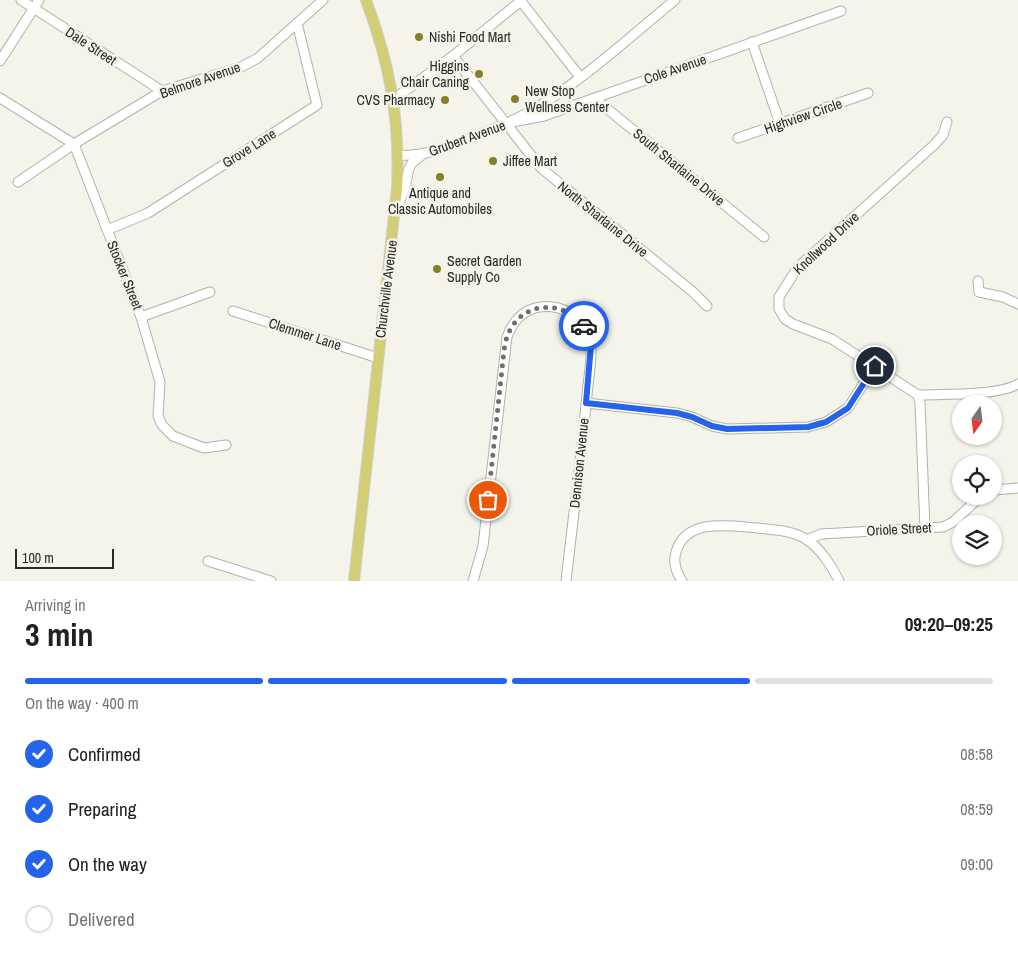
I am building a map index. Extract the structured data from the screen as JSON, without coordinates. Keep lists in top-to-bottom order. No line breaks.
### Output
{"streets":{"main road":["Churchville Avenue"],"street":["Dale Street","Cole Avenue","Belmore Avenue","Highview Circle","Grubert Avenue","Grove Lane","South Sharlaine Drive","North Sharlaine Drive","Knollwood Drive","Stocker Street","Clemmer Lane","Dennison Avenue","Oriole Street"]},"crossings":[["Dale Street","Belmore Avenue"],["Cole Avenue","Grubert Avenue"],["Cole Avenue","South Sharlaine Drive"],["Cole Avenue","North Sharlaine Drive"],["Belmore Avenue","Grove Lane"],["Belmore Avenue","Stocker Street"],["Grubert Avenue","North Sharlaine Drive"],["Grubert Avenue","Churchville Avenue"],["Grove Lane","Stocker Street"],["Churchville Avenue","Clemmer Lane"]],"places":["Nishi Food Mart","Higgins Chair Caning","New Stop Wellness Center","CVS Pharmacy","Jiffee Mart","Antique and Classic Automobiles","Secret Garden Supply Co"],"scale_bar":"100 m","north":"bottom","page":{"scale":"100 m","heading":["3 min","Arriving in","09:20–09:25"],"bar":"On the way · 400 m","list":[["Confirmed","08:58"],["Preparing","08:59"],["On the way","09:00"],"Delivered"]}}
